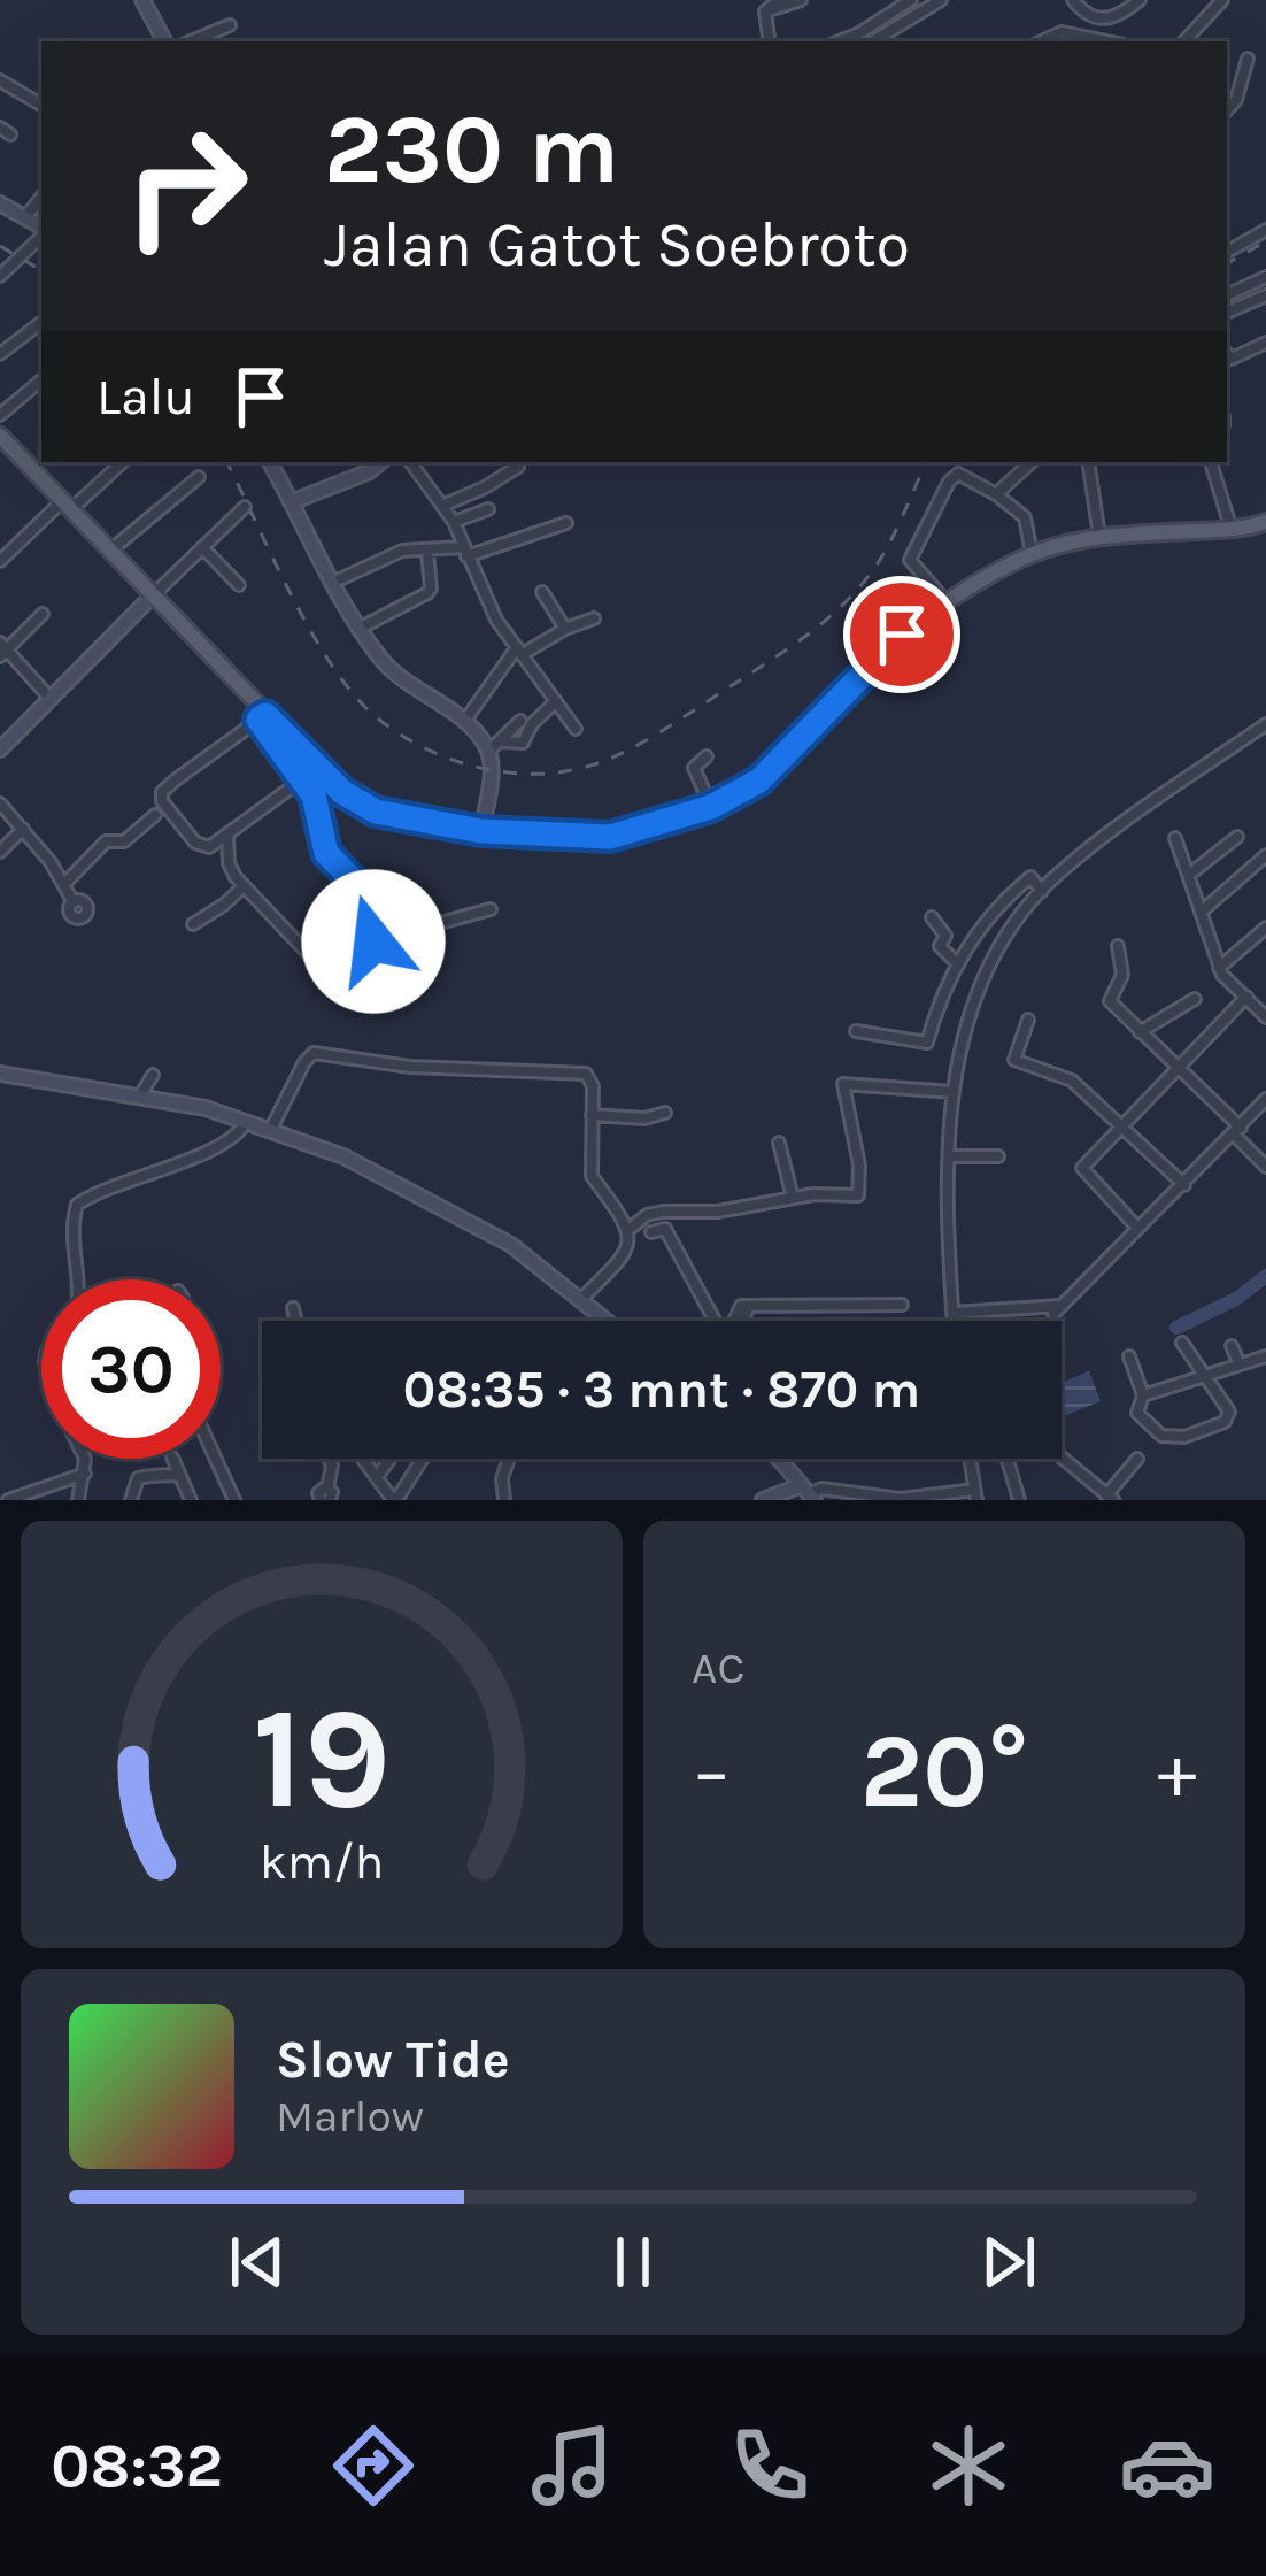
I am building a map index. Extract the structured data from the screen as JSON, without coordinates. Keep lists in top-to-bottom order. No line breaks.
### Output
{"page":{"turn":["230 m","Jalan Gatot Soebroto"],"then":"Lalu","limit":"30","trip":"08:35 · 3 mnt · 870 m","tile":"AC","heat":["−","20°","+"],"song":["Slow Tide","Marlow"],"tabs":"08:32","gauge":["19","km/h"]}}
